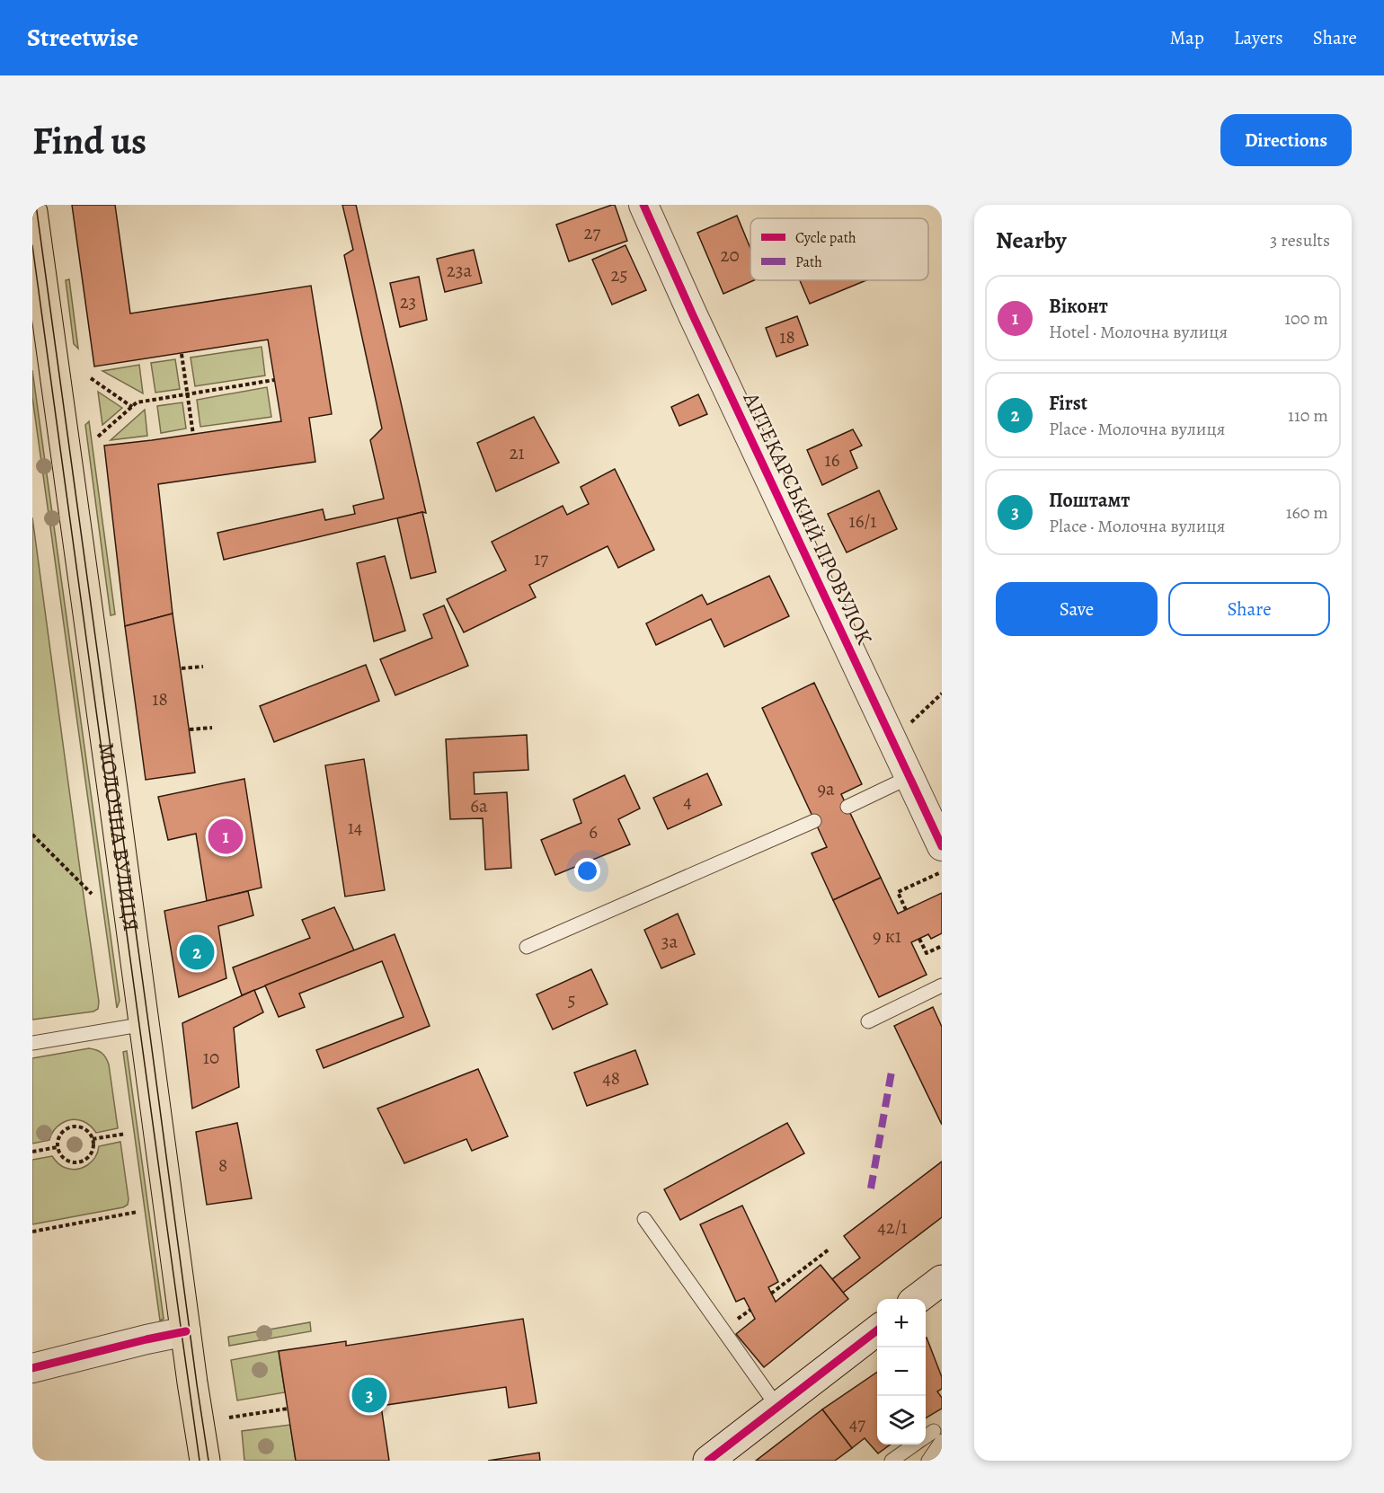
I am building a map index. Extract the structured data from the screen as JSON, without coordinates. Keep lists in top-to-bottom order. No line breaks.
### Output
{"streets":{"main road":["МОЛОЧНА ВУЛИЦЯ"],"street":["АПТЕКАРСЬКИЙ ПРОВУЛОК"]},"house_numbers":["27","20","23а","25","23","18","21","16","16/1","17","18","9а","4","6а","14","6","9 к1","3а","5","10","48","8","42/1","47"],"legend":["Cycle path","Path"],"page":{"header":"Streetwise","nav":["Map","Layers","Share"],"buttons":["Directions",["Save","Share"]],"title":"Find us","heading":["Nearby","3 results"],"list":[{"mark":"1","name":"Віконт","note":"Hotel · Молочна вулиця","value":"100 m"},{"mark":"2","name":"First","note":"Place · Молочна вулиця","value":"110 m"},{"mark":"3","name":"Поштамт","note":"Place · Молочна вулиця","value":"160 m"}],"pins":["1","2","3"],"map_buttons":["+","−"]}}
